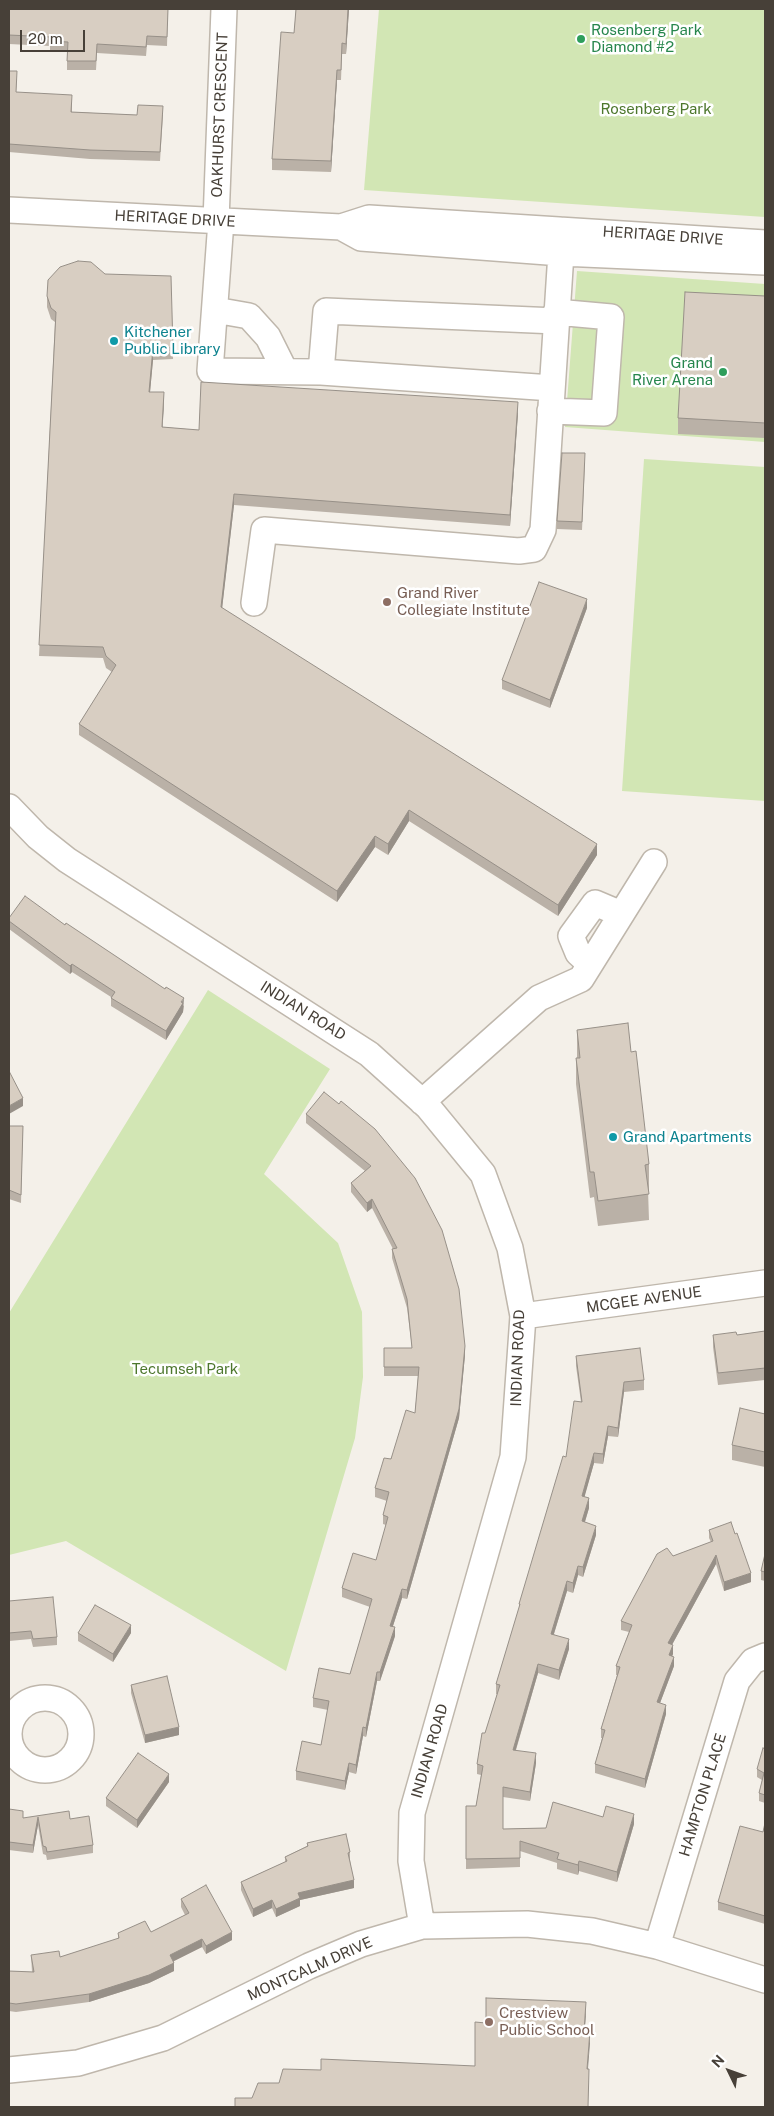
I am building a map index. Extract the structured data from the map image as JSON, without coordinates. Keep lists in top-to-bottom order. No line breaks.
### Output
{"streets":{"street":["OAKHURST CRESCENT","HERITAGE DRIVE","INDIAN ROAD","MCGEE AVENUE","HAMPTON PLACE","MONTCALM DRIVE"]},"crossings":[["OAKHURST CRESCENT","HERITAGE DRIVE"],["INDIAN ROAD","MCGEE AVENUE"],["INDIAN ROAD","MONTCALM DRIVE"],["HAMPTON PLACE","MONTCALM DRIVE"]],"parks":["Rosenberg Park","Tecumseh Park"],"places":["Rosenberg Park Diamond #2","Kitchener Public Library","Grand River Arena","Grand River Collegiate Institute","Grand Apartments","Crestview Public School"],"scale_bar":"20 m","north":"top left"}
